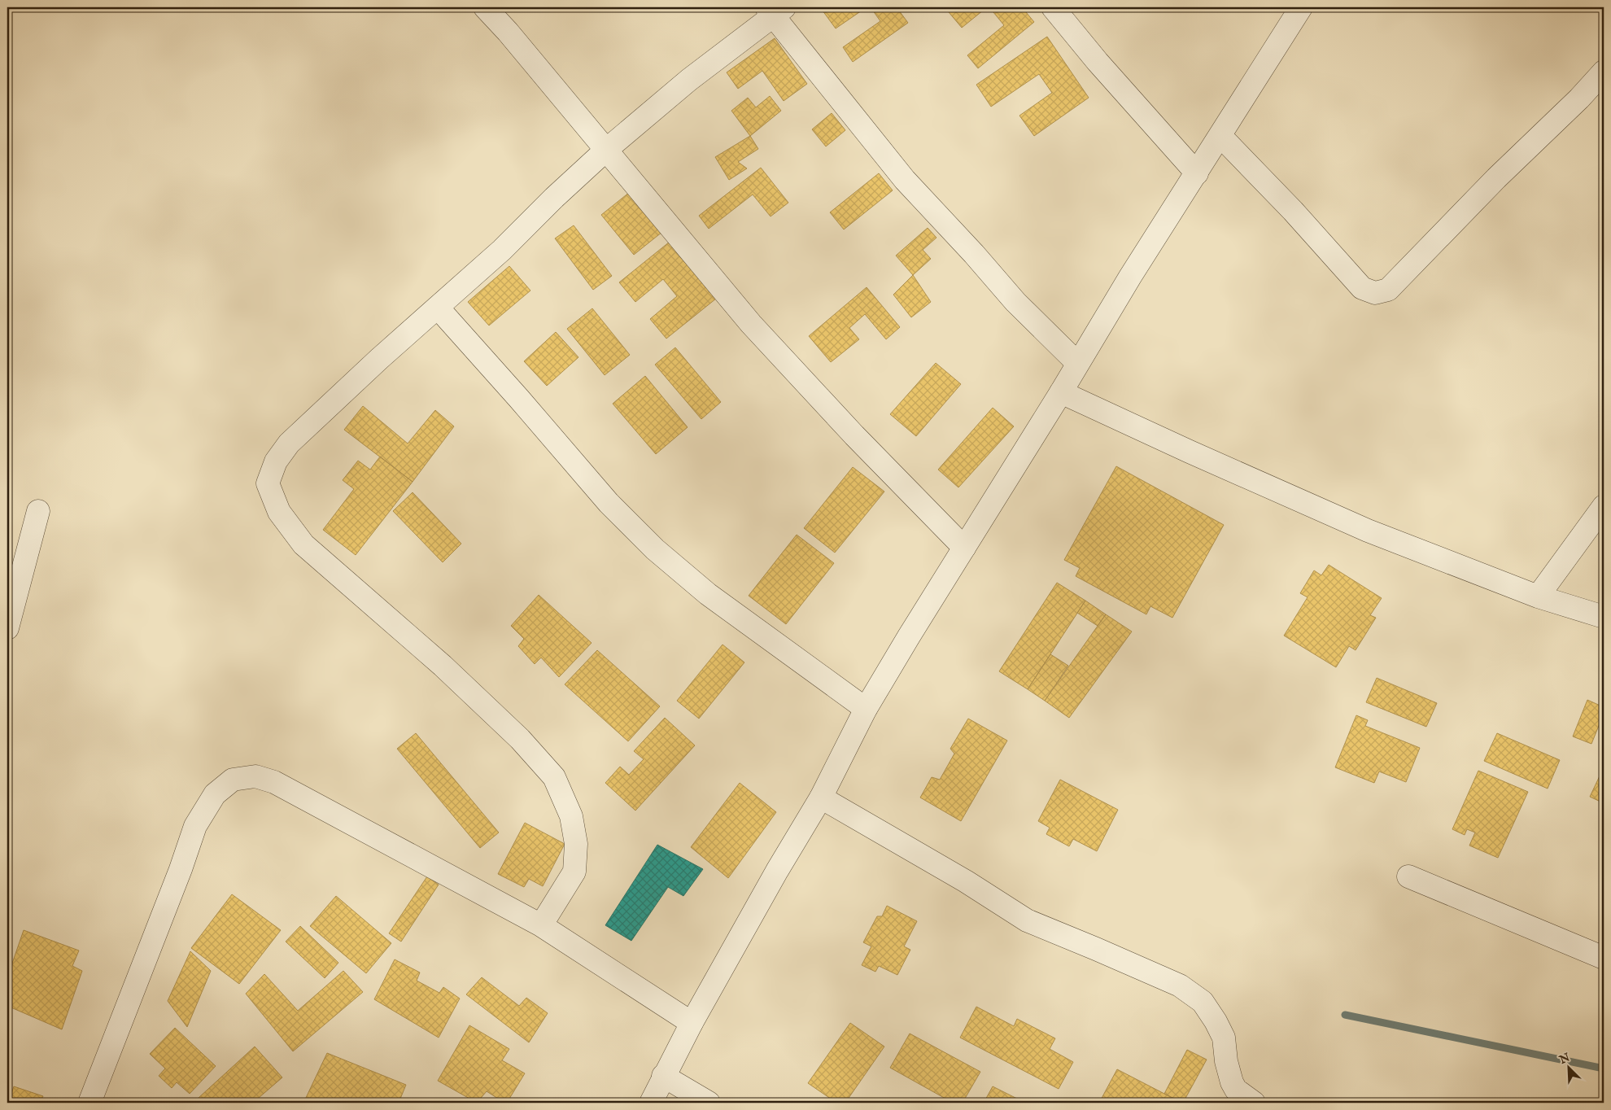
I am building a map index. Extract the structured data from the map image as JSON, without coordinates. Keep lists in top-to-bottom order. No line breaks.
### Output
{"north":"top left"}
